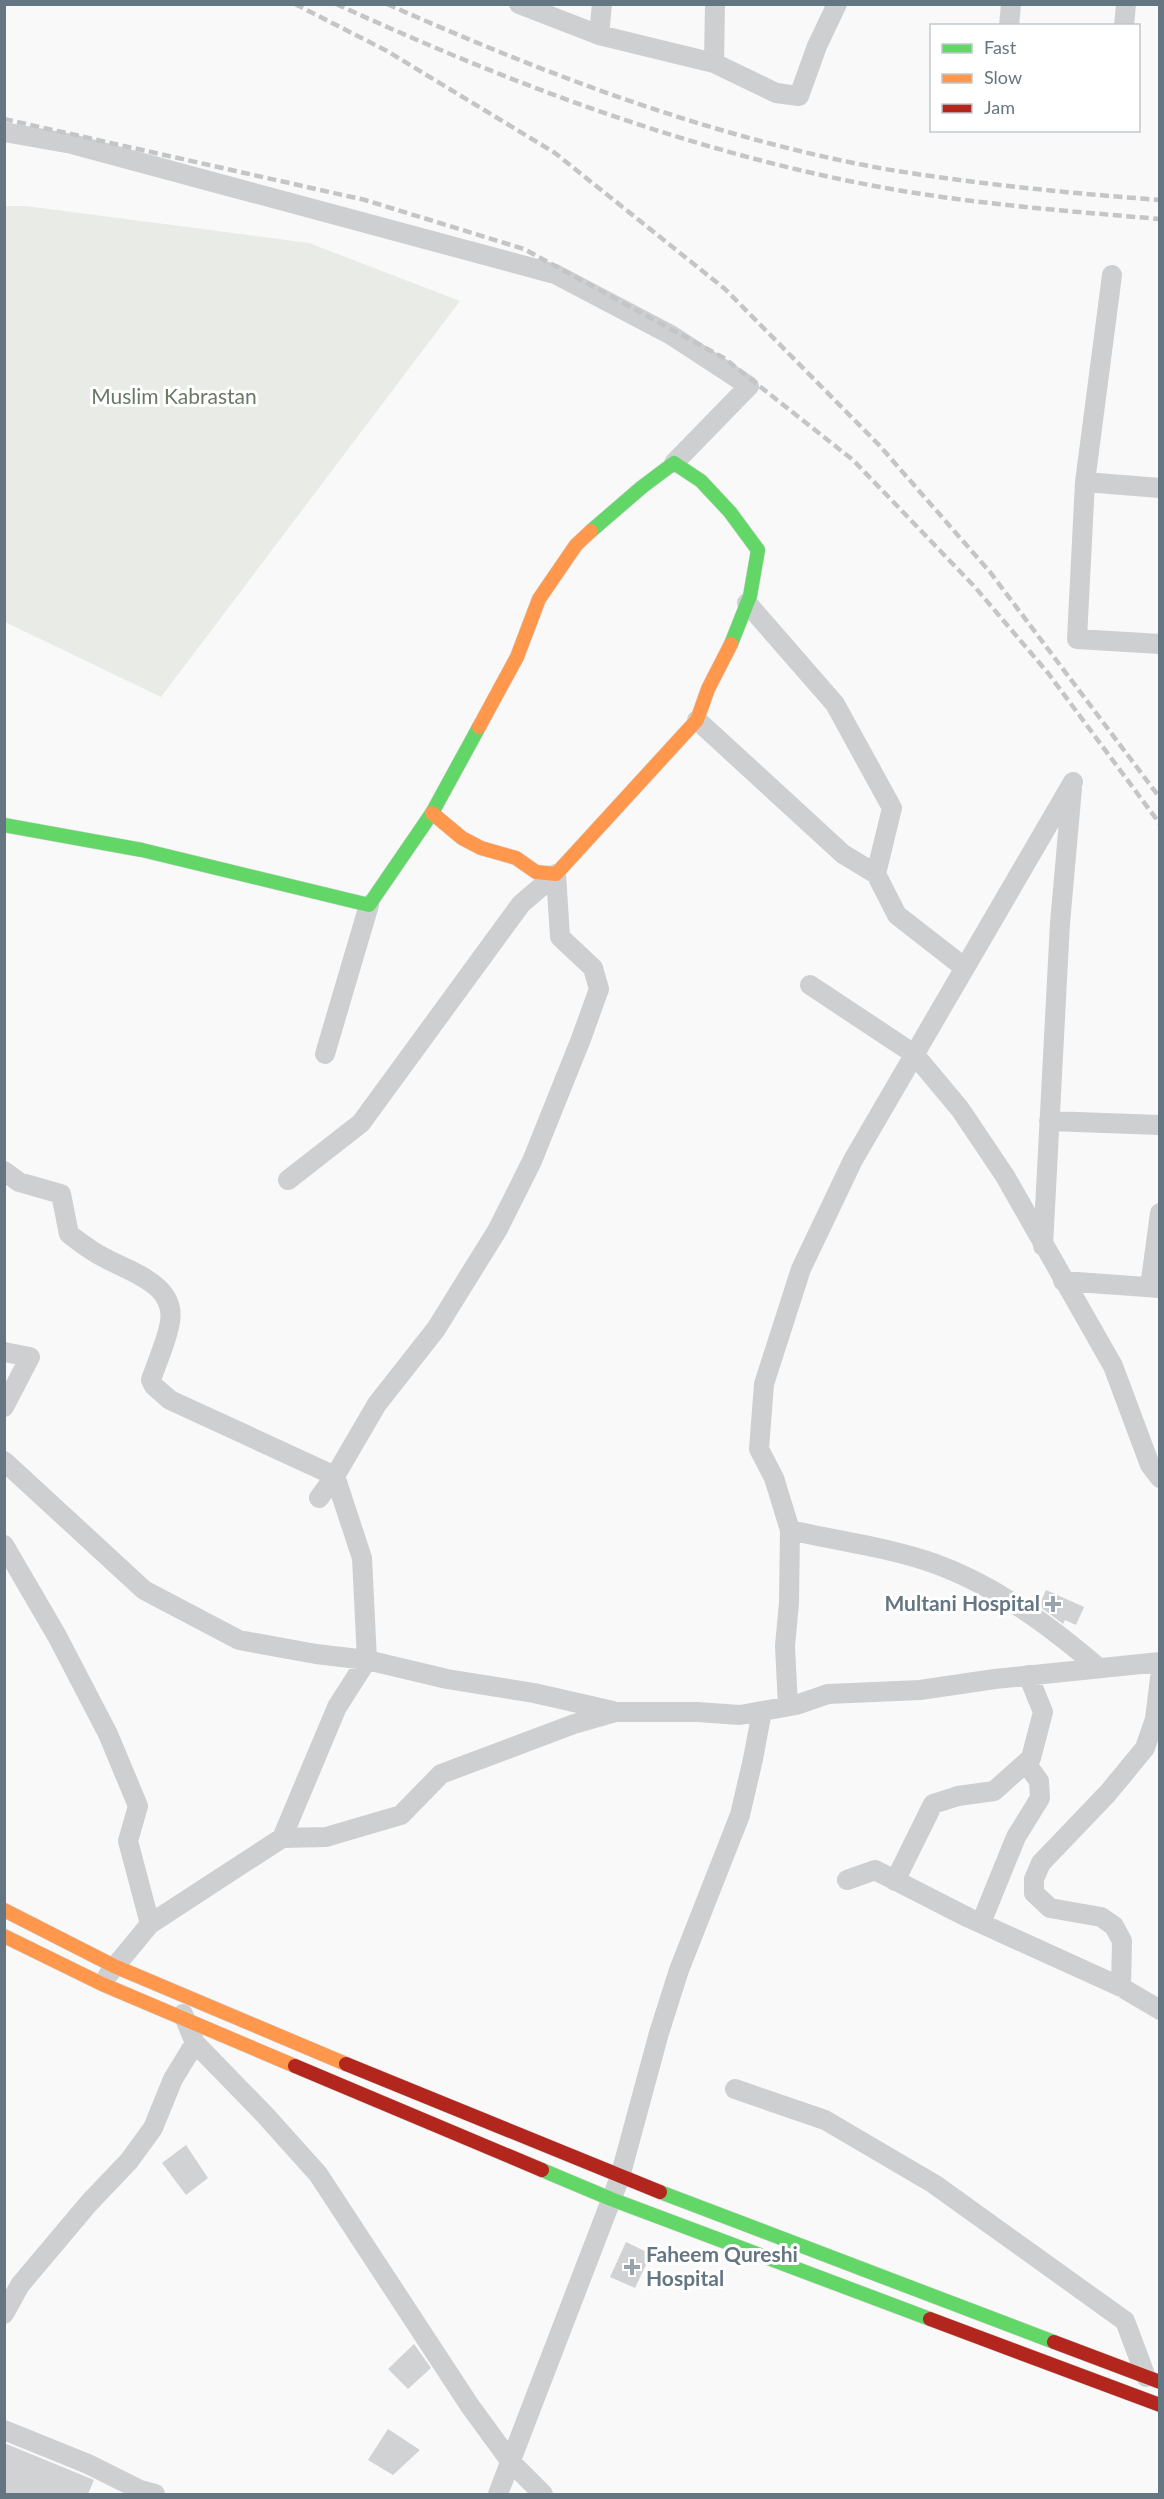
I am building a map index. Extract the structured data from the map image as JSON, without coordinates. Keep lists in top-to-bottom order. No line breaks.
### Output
{"parks":["Muslim Kabrastan"],"places":{"health":["Multani Hospital","Faheem Qureshi Hospital"]},"legend":["Fast","Slow","Jam"]}
